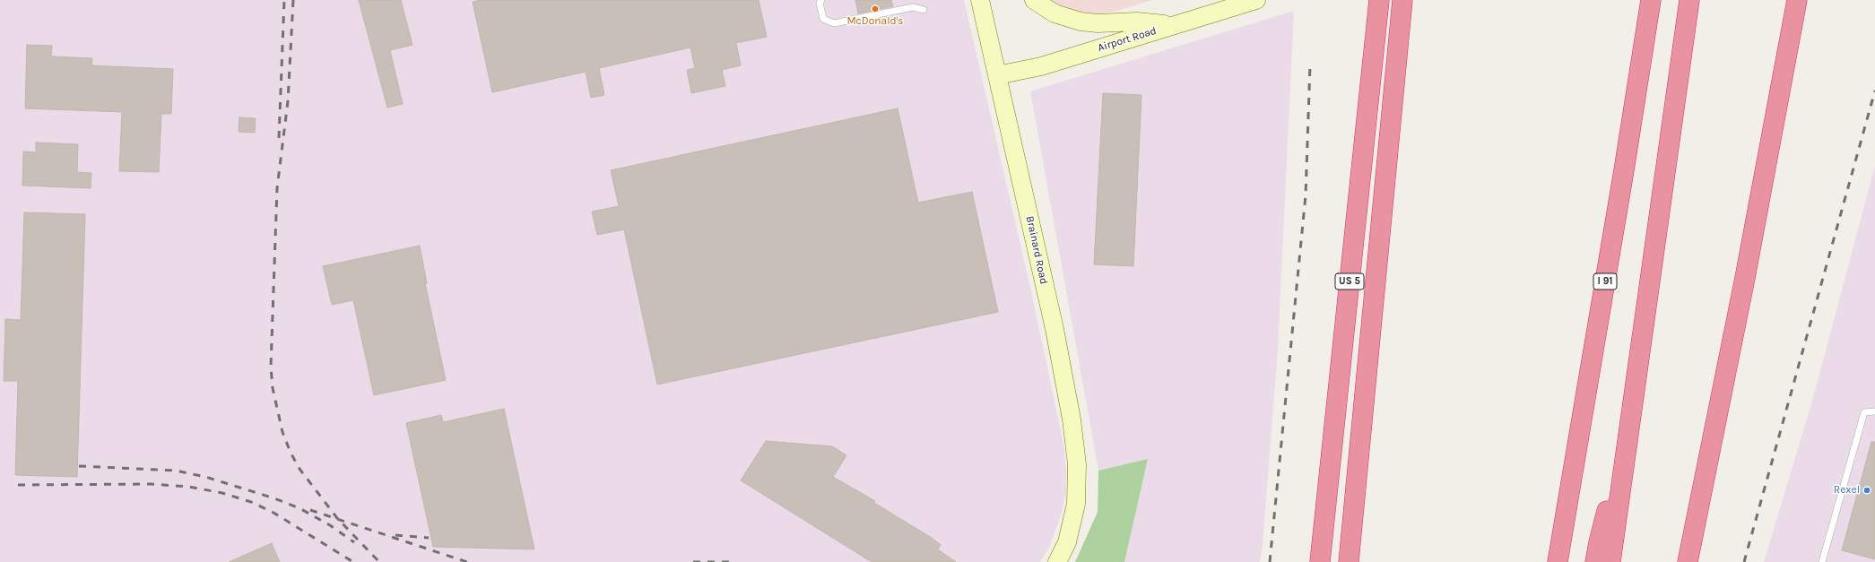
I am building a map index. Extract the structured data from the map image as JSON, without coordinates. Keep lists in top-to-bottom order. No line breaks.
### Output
{"streets":{"highway":["US 5","I 91"],"street":["Airport Road","Brainard Road"]},"crossings":[["Airport Road","Brainard Road"]],"places":["McDonald's","Rexel"]}
